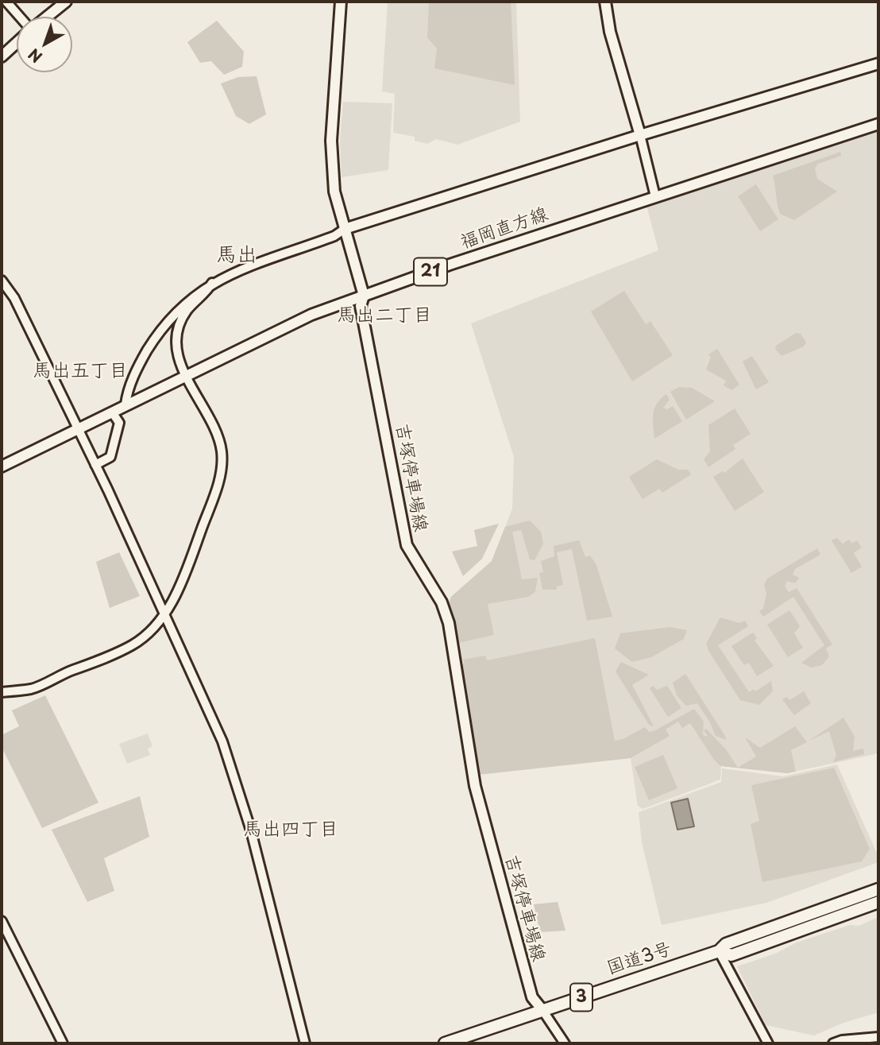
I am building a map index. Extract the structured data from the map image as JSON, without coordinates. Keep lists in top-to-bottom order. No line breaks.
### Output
{"streets":{"highway":["国道3号","3"],"main road":["福岡直方線","21","吉塚停車場線"]},"crossings":[["福岡直方線","吉塚停車場線"],["吉塚停車場線","国道3号"]],"districts":["馬出","馬出二丁目","馬出五丁目","馬出四丁目"],"north":"bottom left"}
